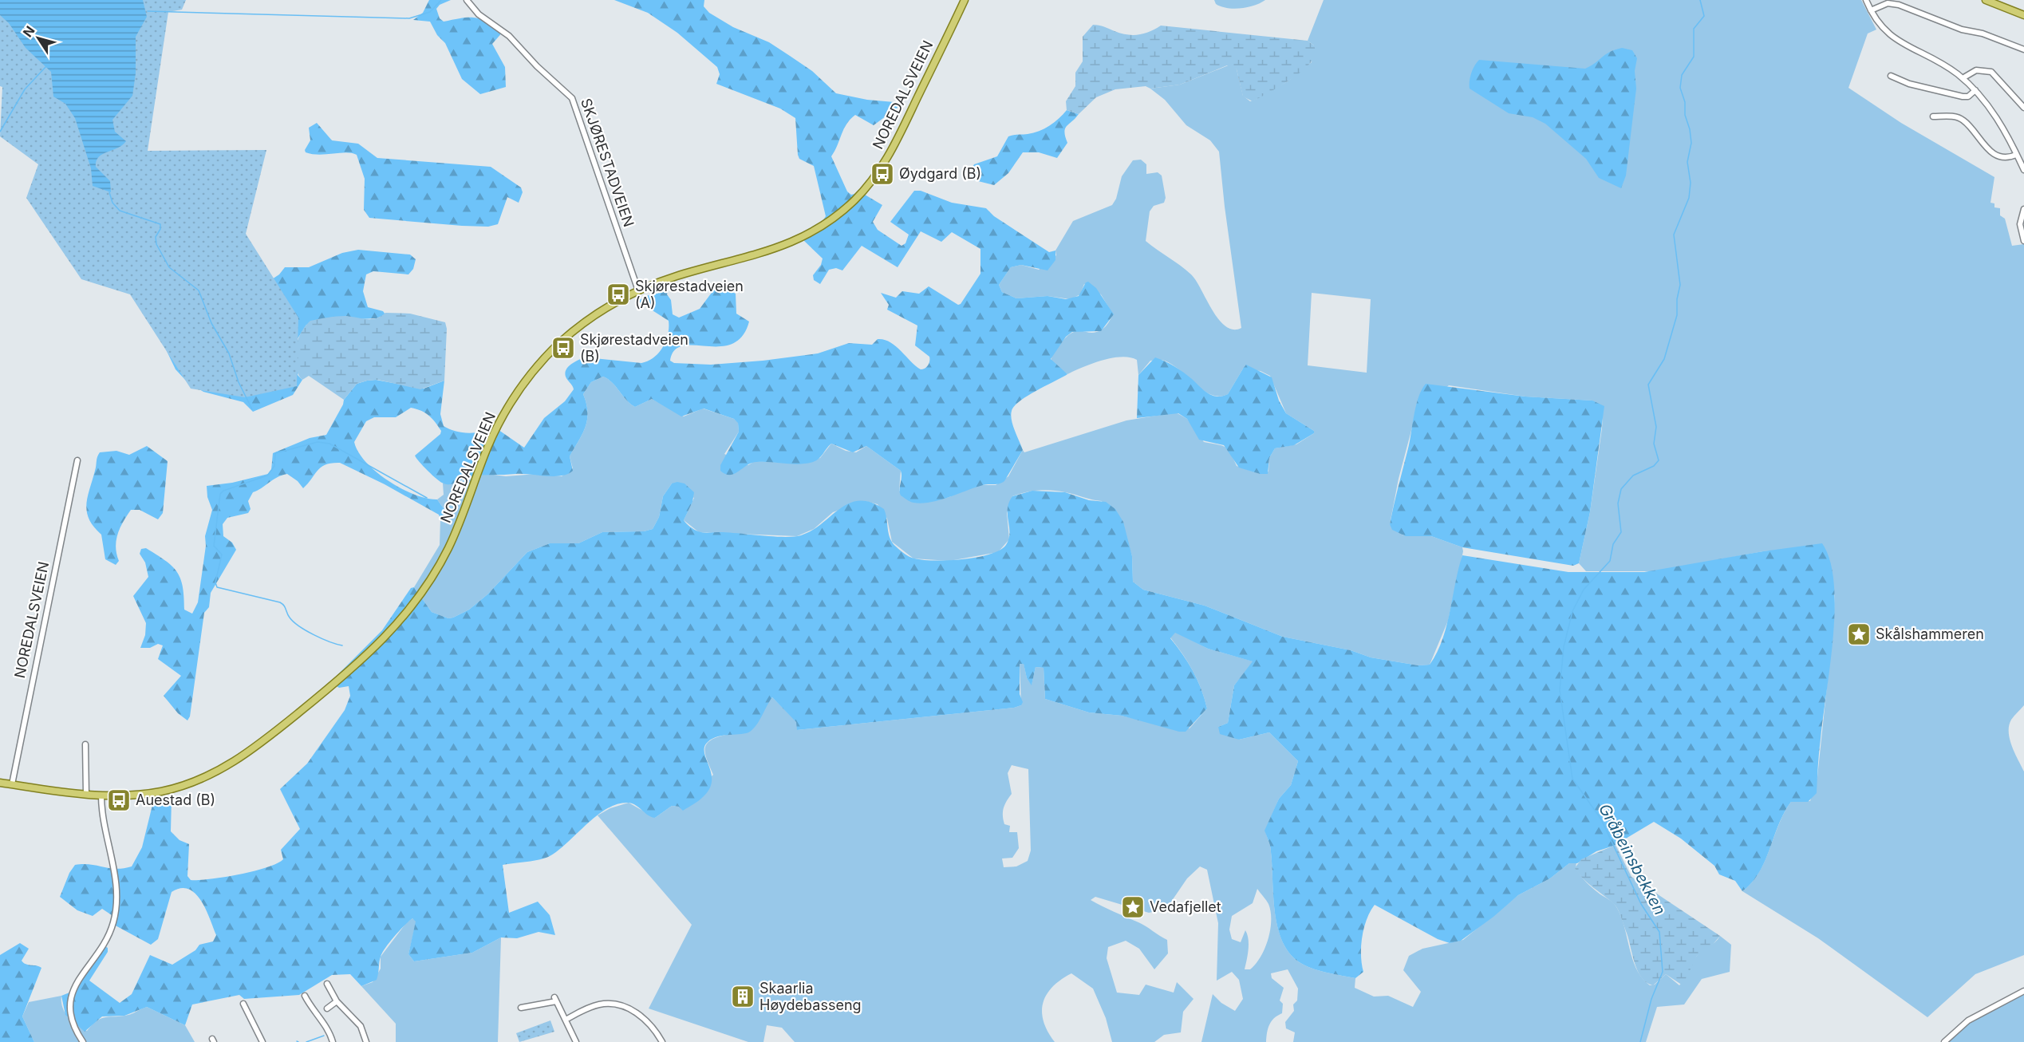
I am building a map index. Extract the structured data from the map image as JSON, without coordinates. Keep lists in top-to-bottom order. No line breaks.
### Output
{"streets":{"main road":["NOREDALSVEIEN"],"street":["SKJØRESTADVEIEN"]},"crossings":[["NOREDALSVEIEN","SKJØRESTADVEIEN"]],"water":["Gråbeinsbekken"],"places":{"bus stop":["Øydgard (B)","Skjørestadveien (A)","Skjørestadveien (B)","Auestad (B)"],"place":["Skålshammeren","Vedafjellet"],"building":["Skaarlia Høydebasseng"]},"north":"top left"}
